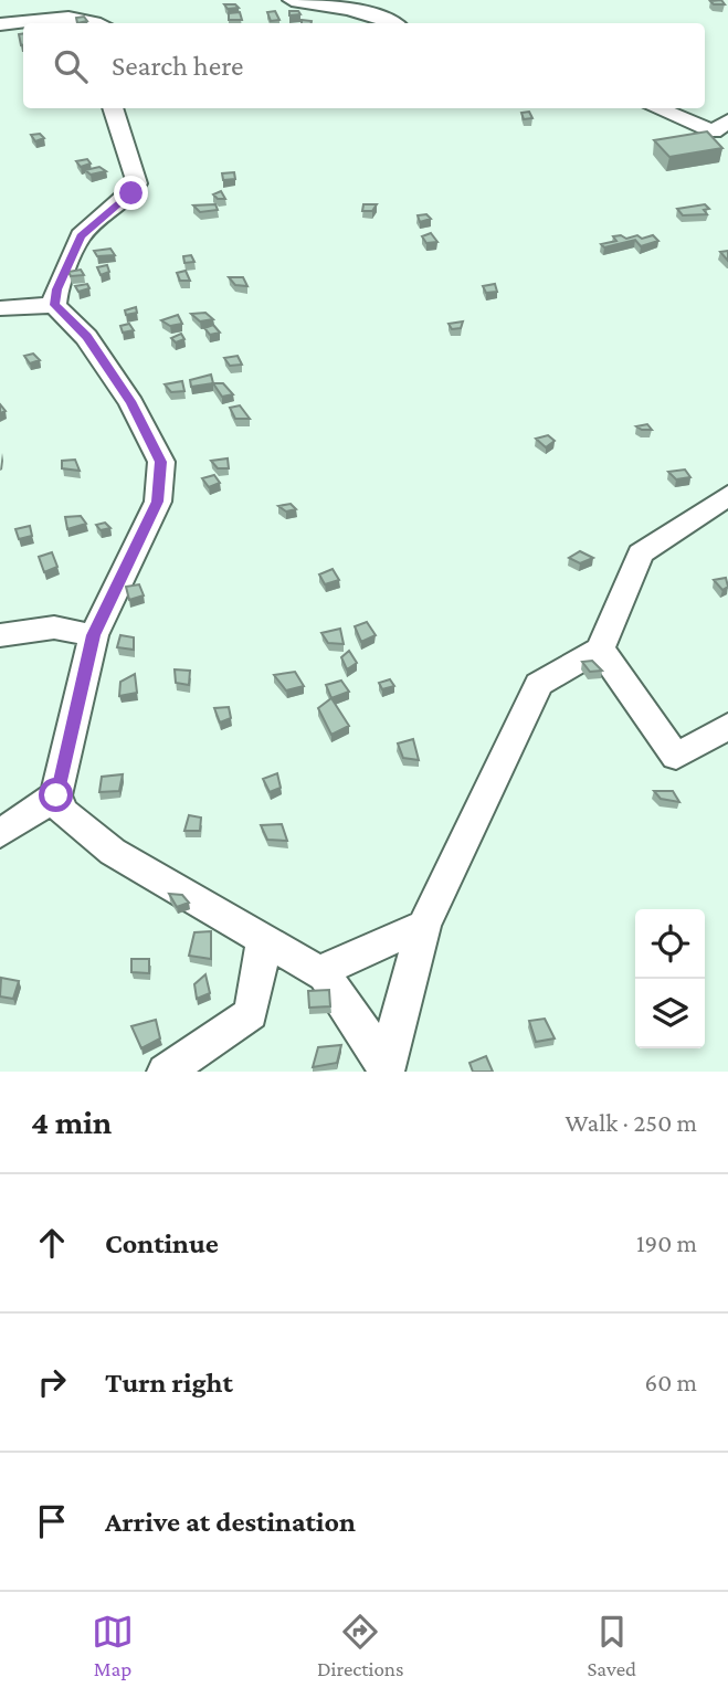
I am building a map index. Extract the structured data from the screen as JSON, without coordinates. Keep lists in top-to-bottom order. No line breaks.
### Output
{"page":{"search":"Search here","heading":["4 min","Walk · 250 m"],"list":[["Continue","190 m"],["Turn right","60 m"],"Arrive at destination"],"nav":["Map","Directions","Saved"]}}
